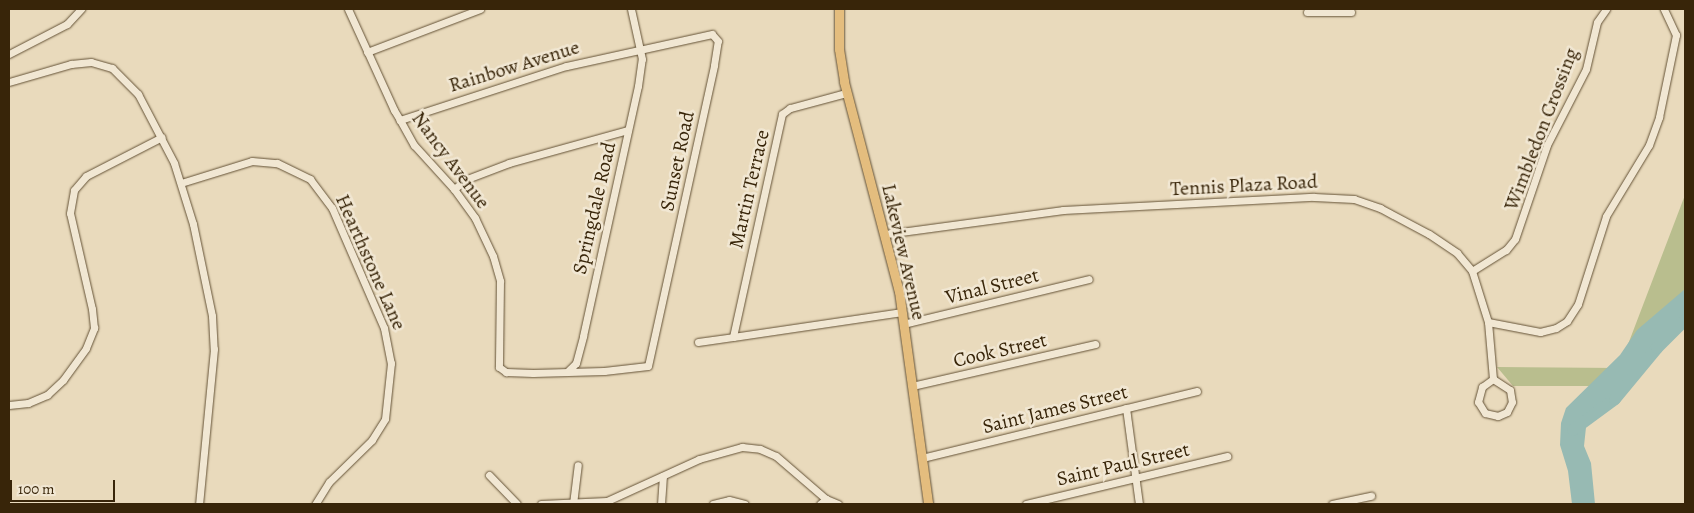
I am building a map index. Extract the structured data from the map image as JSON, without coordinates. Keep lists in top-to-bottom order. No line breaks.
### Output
{"streets":{"main road":["Lakeview Avenue"],"street":["Rainbow Avenue","Wimbledon Crossing","Nancy Avenue","Sunset Road","Tennis Plaza Road","Martin Terrace","Springdale Road","Hearthstone Lane","Vinal Street","Cook Street","Saint James Street","Saint Paul Street"]},"crossings":[["Rainbow Avenue","Nancy Avenue"],["Rainbow Avenue","Sunset Road"],["Rainbow Avenue","Springdale Road"],["Wimbledon Crossing","Tennis Plaza Road"],["Nancy Avenue","Sunset Road"],["Nancy Avenue","Springdale Road"],["Sunset Road","Springdale Road"],["Tennis Plaza Road","Lakeview Avenue"],["Martin Terrace","Lakeview Avenue"],["Lakeview Avenue","Vinal Street"],["Lakeview Avenue","Cook Street"],["Lakeview Avenue","Saint James Street"]],"scale_bar":"100 m"}
